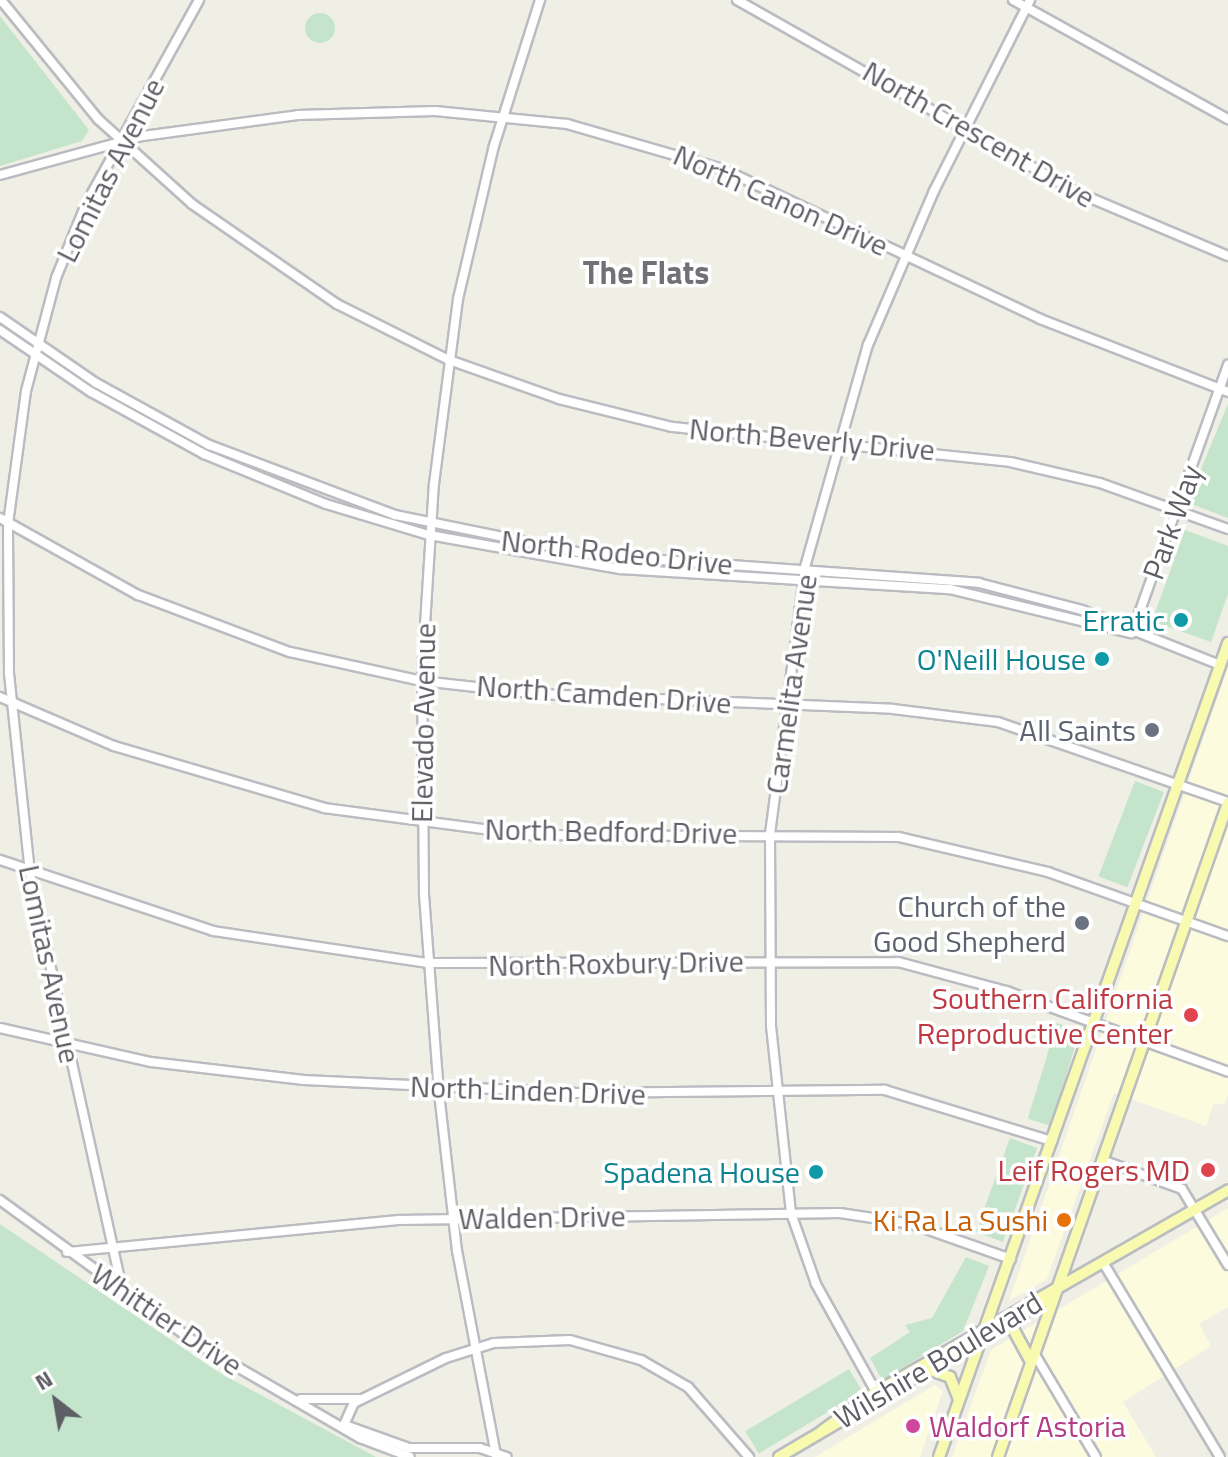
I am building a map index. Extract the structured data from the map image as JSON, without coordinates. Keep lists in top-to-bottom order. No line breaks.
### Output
{"streets":{"main road":["Wilshire Boulevard"],"street":["North Crescent Drive","Lomitas Avenue","North Canon Drive","North Beverly Drive","Park Way","North Rodeo Drive","Carmelita Avenue","North Camden Drive","Elevado Avenue","North Bedford Drive","North Roxbury Drive","North Linden Drive","Walden Drive","Whittier Drive"]},"crossings":[["North Crescent Drive","Carmelita Avenue"],["Lomitas Avenue","North Canon Drive"],["Lomitas Avenue","North Beverly Drive"],["Lomitas Avenue","North Rodeo Drive"],["Lomitas Avenue","North Camden Drive"],["Lomitas Avenue","North Bedford Drive"],["Lomitas Avenue","North Roxbury Drive"],["Lomitas Avenue","North Linden Drive"],["Lomitas Avenue","Walden Drive"],["Lomitas Avenue","Whittier Drive"],["North Canon Drive","North Beverly Drive"],["North Canon Drive","Park Way"],["North Canon Drive","Carmelita Avenue"],["North Canon Drive","Elevado Avenue"],["North Beverly Drive","Park Way"],["North Beverly Drive","Carmelita Avenue"],["North Beverly Drive","Elevado Avenue"],["Park Way","North Rodeo Drive"],["North Rodeo Drive","Carmelita Avenue"],["North Rodeo Drive","Elevado Avenue"],["Carmelita Avenue","North Camden Drive"],["Carmelita Avenue","North Bedford Drive"],["Carmelita Avenue","North Roxbury Drive"],["Carmelita Avenue","North Linden Drive"],["Carmelita Avenue","Walden Drive"],["Carmelita Avenue","Wilshire Boulevard"],["North Camden Drive","Elevado Avenue"],["Elevado Avenue","North Bedford Drive"],["Elevado Avenue","North Roxbury Drive"],["Elevado Avenue","North Linden Drive"],["Elevado Avenue","Walden Drive"],["Elevado Avenue","Whittier Drive"],["Walden Drive","Whittier Drive"]],"districts":["The Flats"],"places":["Erratic","O'Neill House","All Saints","Church of the Good Shepherd","Southern California Reproductive Center","Leif Rogers MD","Spadena House","Ki Ra La Sushi","Waldorf Astoria"],"north":"top left"}
